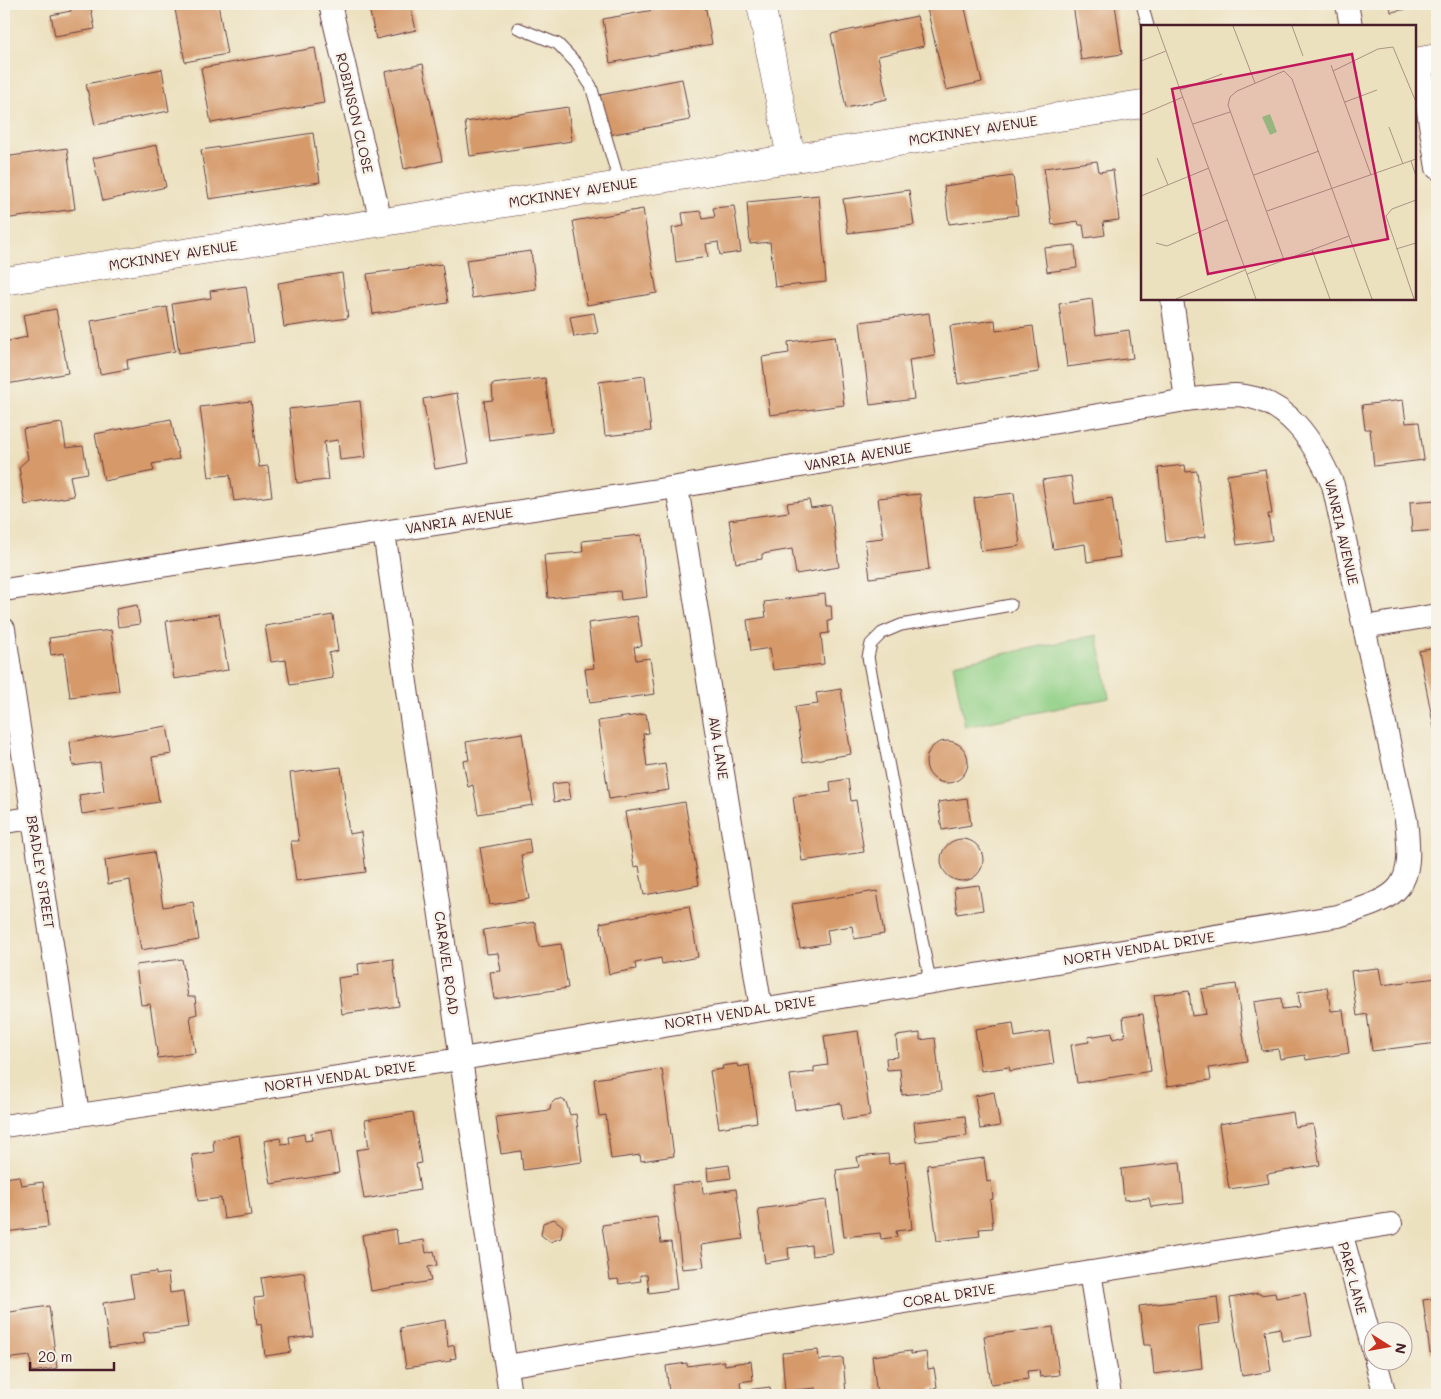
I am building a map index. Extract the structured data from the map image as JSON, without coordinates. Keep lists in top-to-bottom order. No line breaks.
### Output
{"streets":{"street":["ROBINSON CLOSE","MCKINNEY AVENUE","VANRIA AVENUE","AVA LANE","BRADLEY STREET","NORTH VENDAL DRIVE","CARAVEL ROAD","PARK LANE","CORAL DRIVE"]},"crossings":[["ROBINSON CLOSE","MCKINNEY AVENUE"],["VANRIA AVENUE","AVA LANE"],["VANRIA AVENUE","NORTH VENDAL DRIVE"],["VANRIA AVENUE","CARAVEL ROAD"],["AVA LANE","NORTH VENDAL DRIVE"],["BRADLEY STREET","NORTH VENDAL DRIVE"],["NORTH VENDAL DRIVE","CARAVEL ROAD"],["CARAVEL ROAD","CORAL DRIVE"],["PARK LANE","CORAL DRIVE"]],"scale_bar":"20 m","north":"right"}
